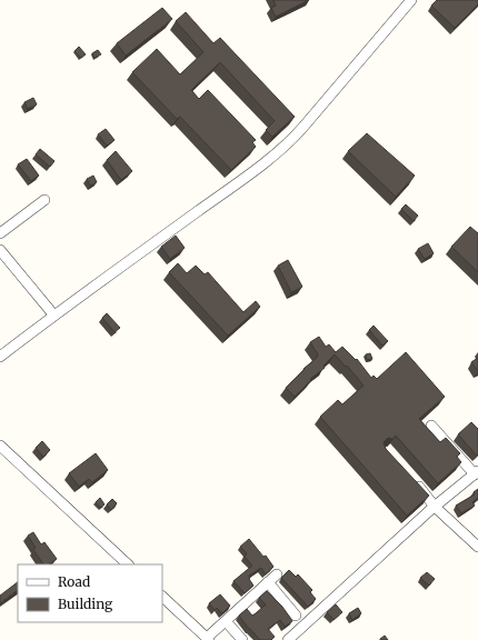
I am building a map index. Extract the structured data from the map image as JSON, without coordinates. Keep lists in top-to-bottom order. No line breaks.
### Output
{"legend":["Road","Building"]}
